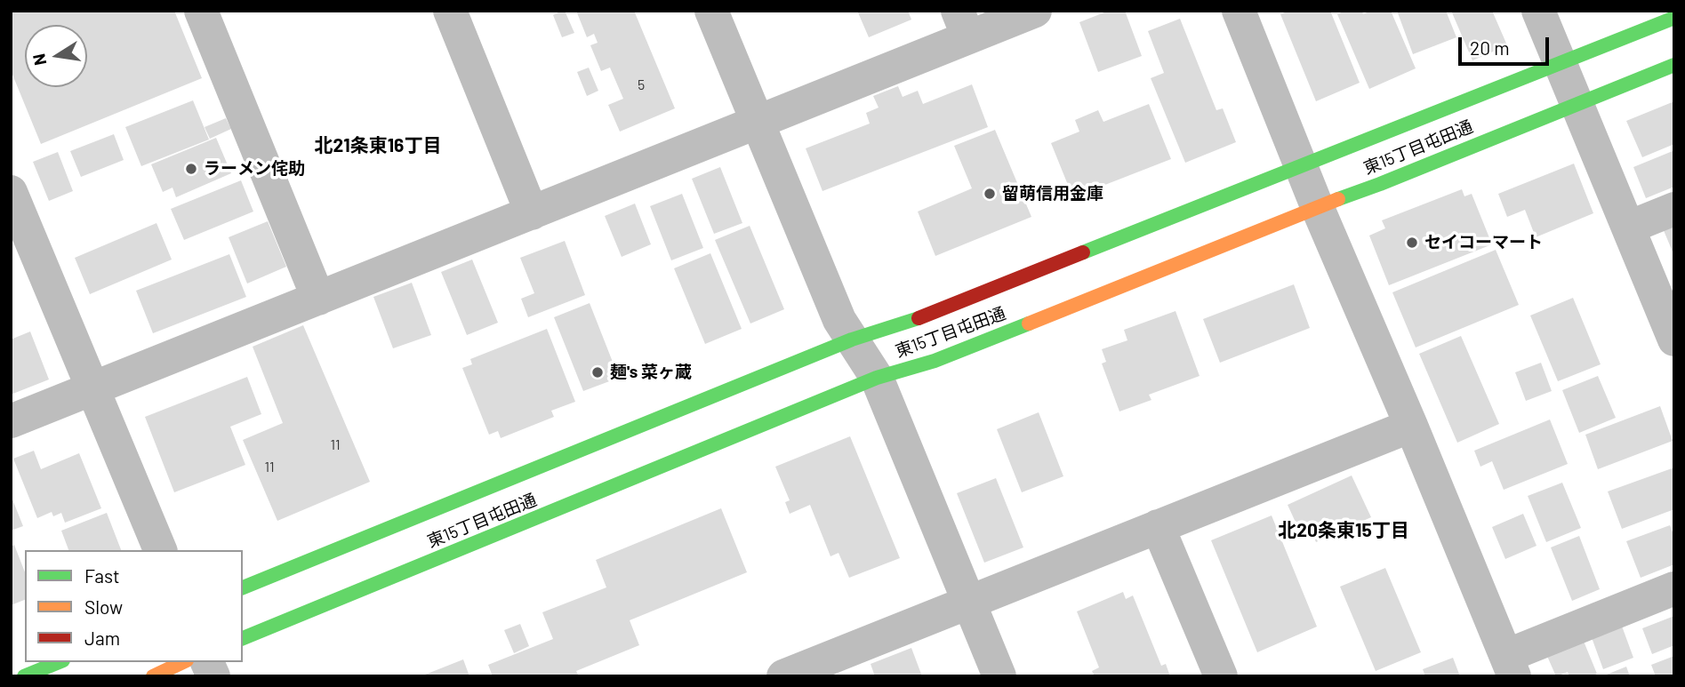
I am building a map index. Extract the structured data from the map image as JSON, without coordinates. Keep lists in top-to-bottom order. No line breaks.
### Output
{"streets":{"street":["東15丁目屯田通"]},"districts":["北21条東16丁目","北20条東15丁目"],"places":["ラーメン侘助","留萌信用金庫","セイコーマート","麺's 菜ヶ蔵"],"house_numbers":["5","11","11"],"legend":["Fast","Slow","Jam"],"scale_bar":"20 m","north":"left"}
